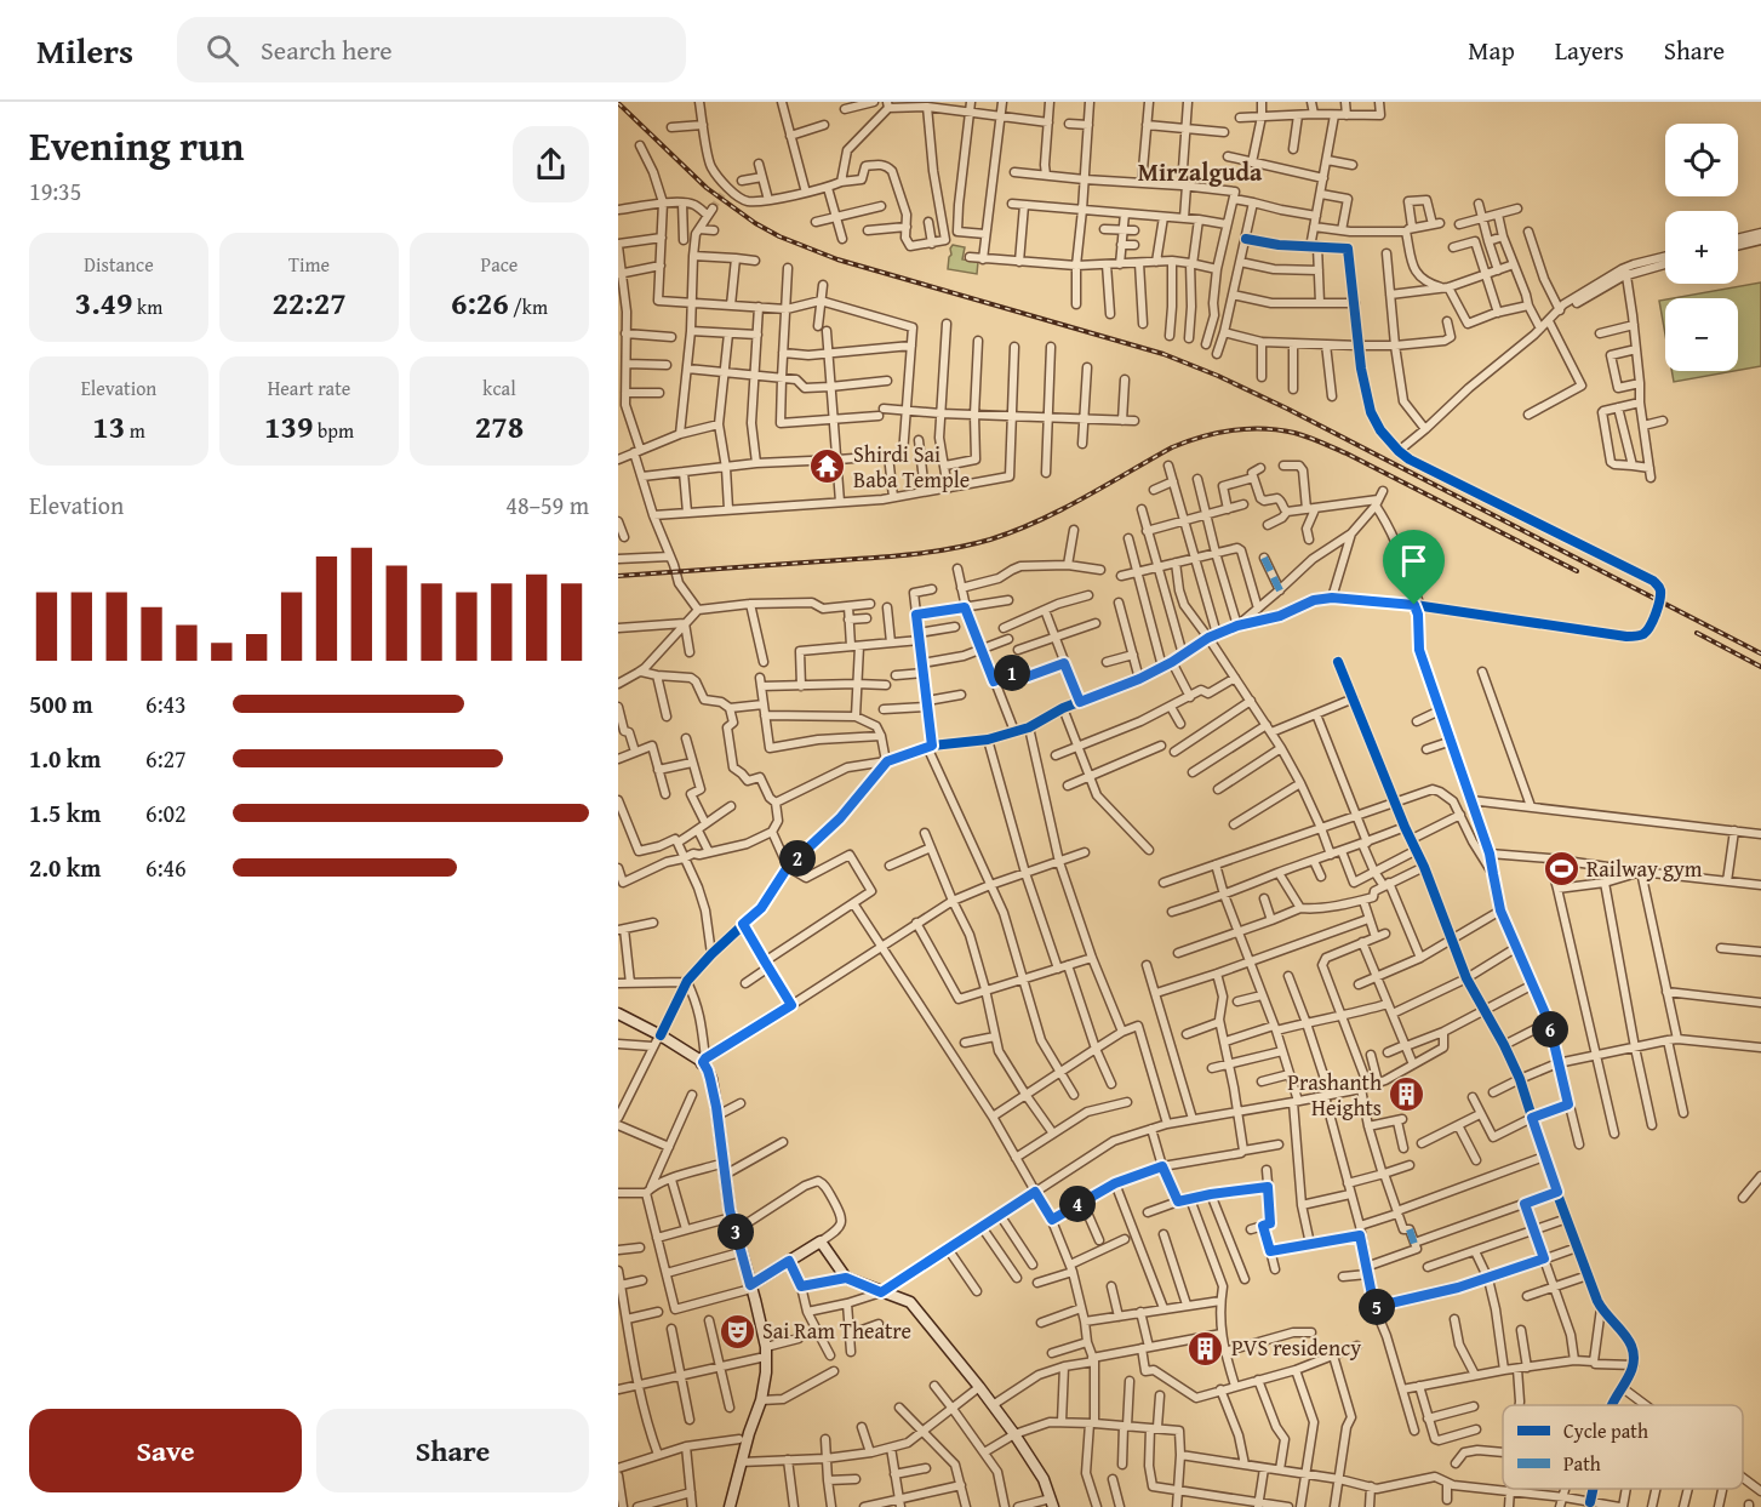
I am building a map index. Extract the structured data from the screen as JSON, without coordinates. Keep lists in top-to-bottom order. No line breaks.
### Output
{"districts":["Mirzalguda"],"places":{"temple":["Shirdi Sai Baba Temple"],"sports":["Railway gym"],"building":["Prashanth Heights","PVS residency"],"theatre":["Sai Ram Theatre"]},"legend":["Cycle path","Path"],"page":{"header":"Milers","search":"Search here","nav":["Map","Layers","Share"],"heading":["Evening run","19:35"],"map_buttons":["+","−"],"stats":[["Distance","3.49 km"],["Time","22:27"],["Pace","6:26 /km"],["Elevation","13 m"],["Heart rate","139 bpm"],["kcal","278"]],"chart":["Elevation","48–59 m"],"pins":["1","2","6","4","3","5"],"list":[{"name":"500 m","note":"6:43"},{"name":"1.0 km","note":"6:27"},{"name":"1.5 km","note":"6:02"},{"name":"2.0 km","note":"6:46"}],"buttons":["Save","Share"]}}
